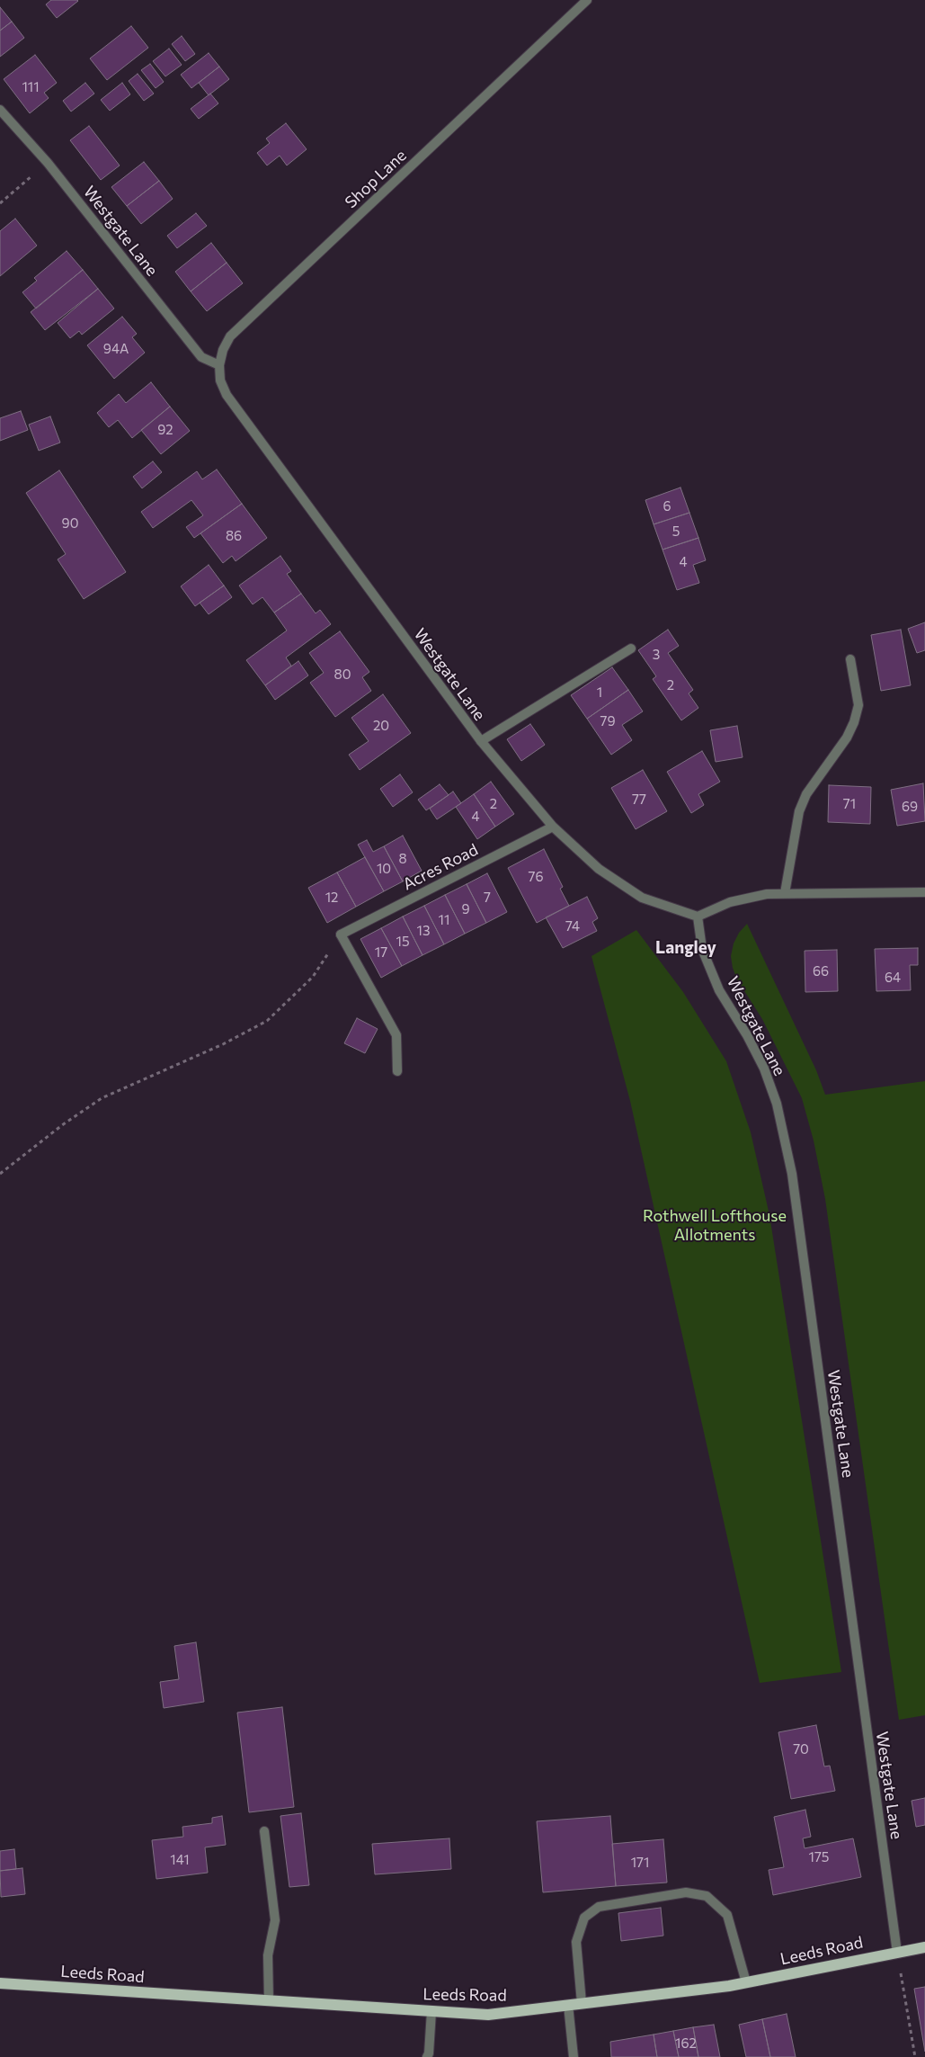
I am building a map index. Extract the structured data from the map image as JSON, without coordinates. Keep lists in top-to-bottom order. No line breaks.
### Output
{"streets":{"main road":["Leeds Road"],"street":["Shop Lane","Westgate Lane","Acres Road"]},"crossings":[["Shop Lane","Westgate Lane"],["Westgate Lane","Acres Road"],["Westgate Lane","Leeds Road"]],"districts":["Langley"],"parks":["Rothwell Lofthouse Allotments"],"house_numbers":["111","94A","92","6","90","5","86","4","3","80","2","1","79","20","77","2","71","69","4","8","10","76","12","7","9","11","74","13","15","17","66","64","70","175","141","171","162"]}
